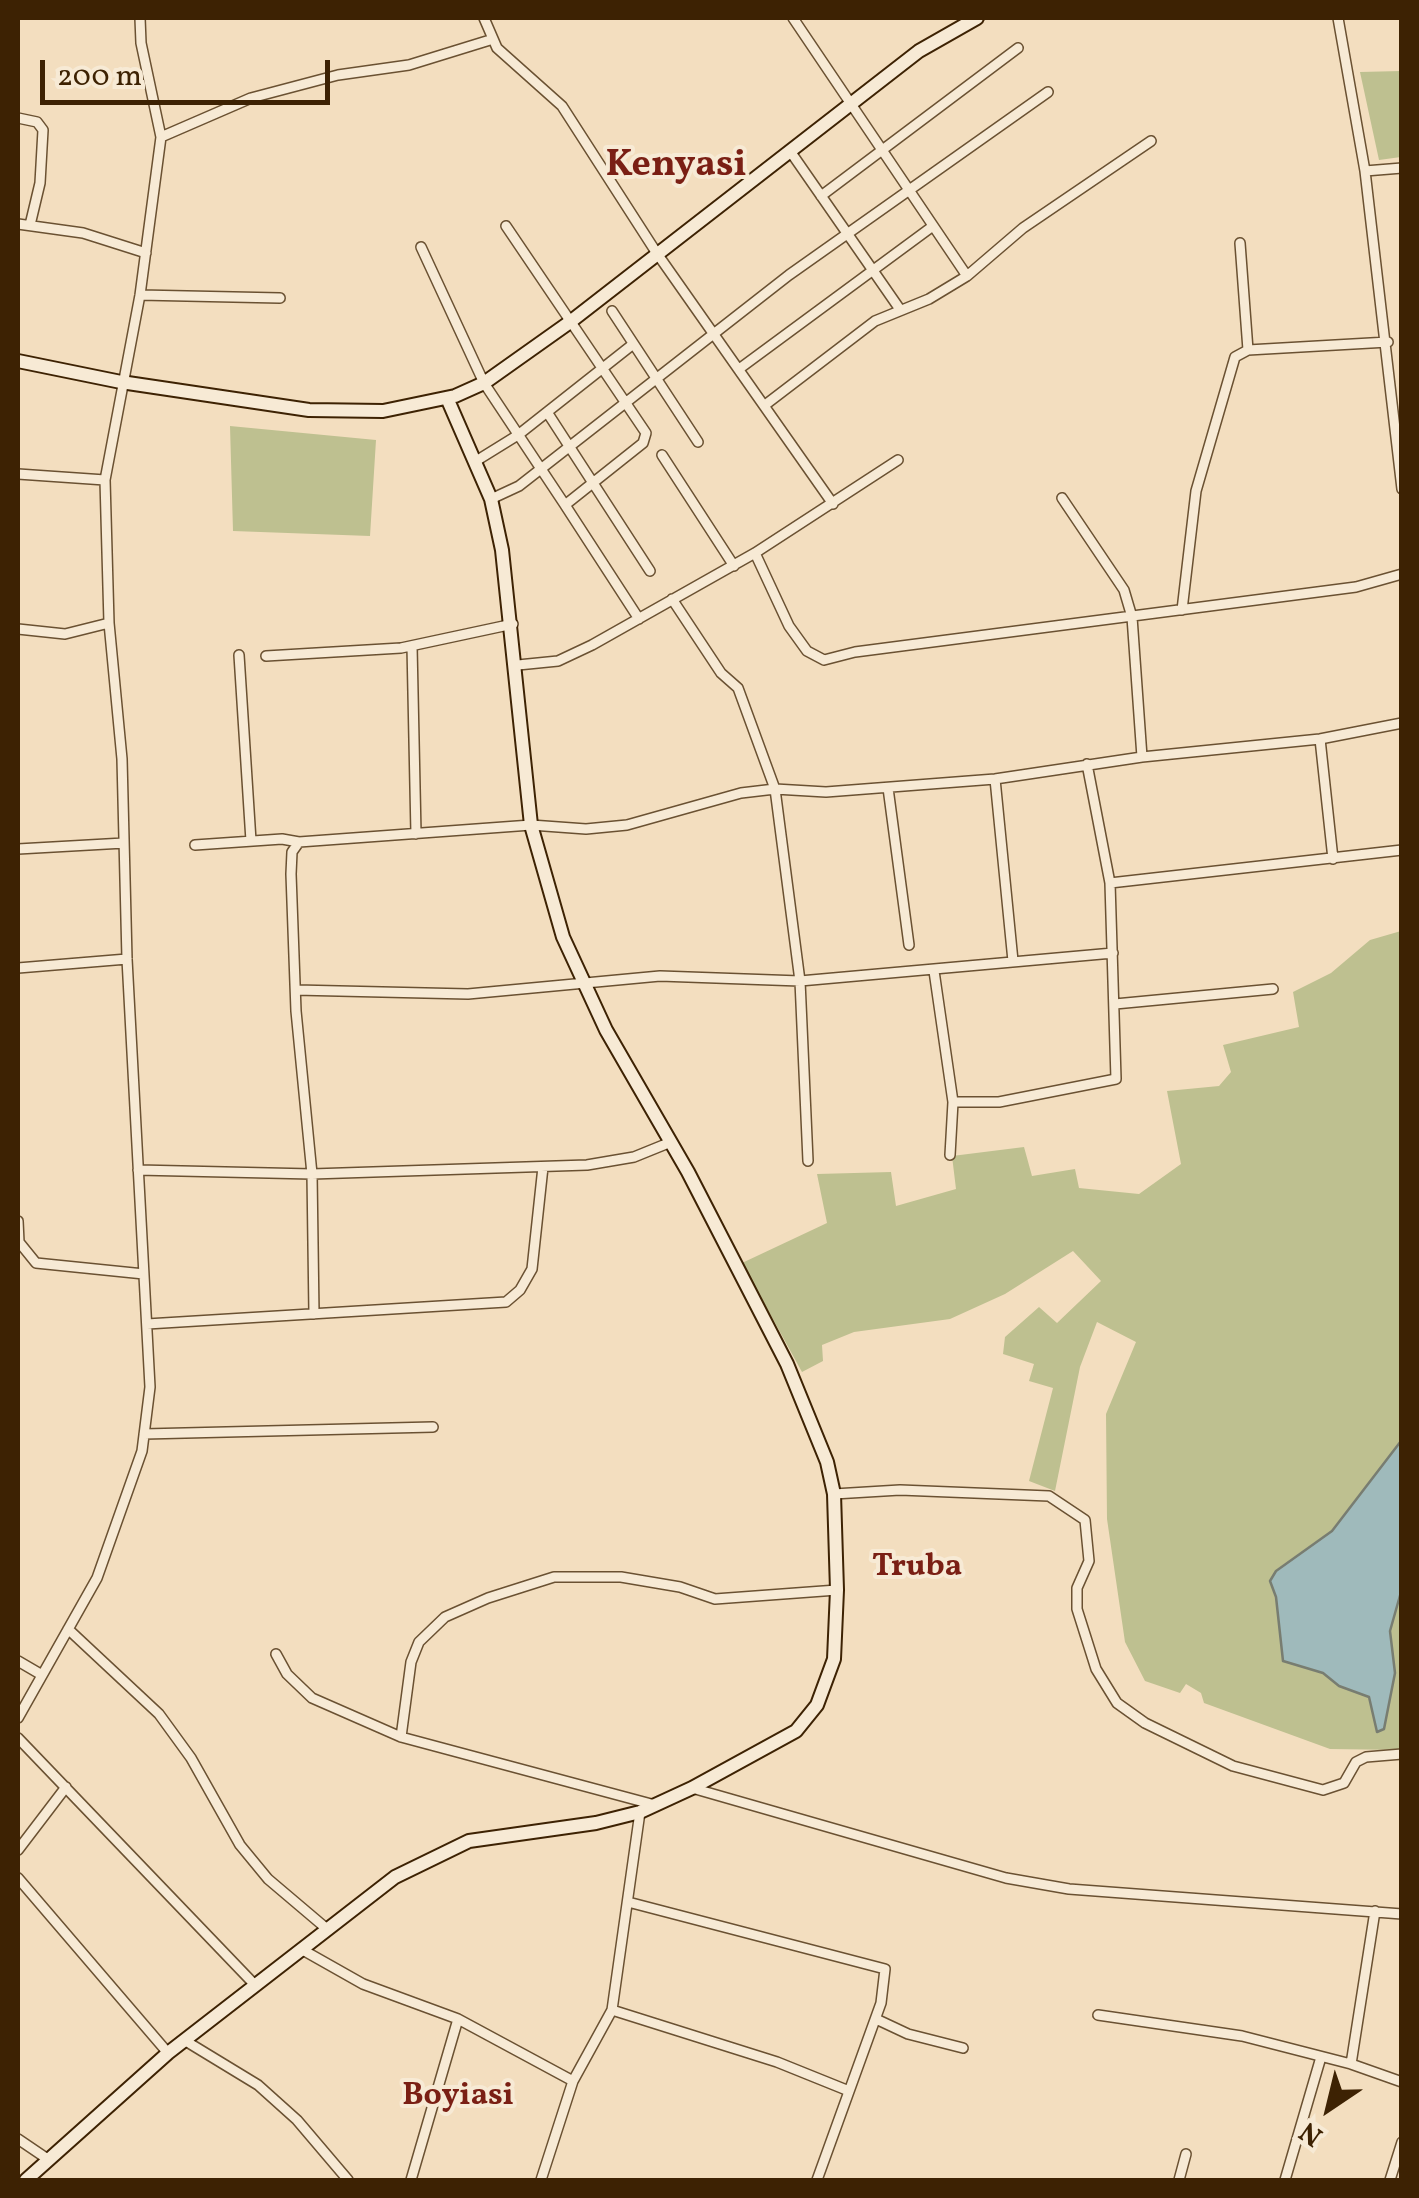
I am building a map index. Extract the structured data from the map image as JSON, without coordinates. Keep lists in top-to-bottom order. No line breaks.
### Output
{"districts":["Kenyasi","Truba","Boyiasi"],"scale_bar":"200 m","north":"bottom left"}
